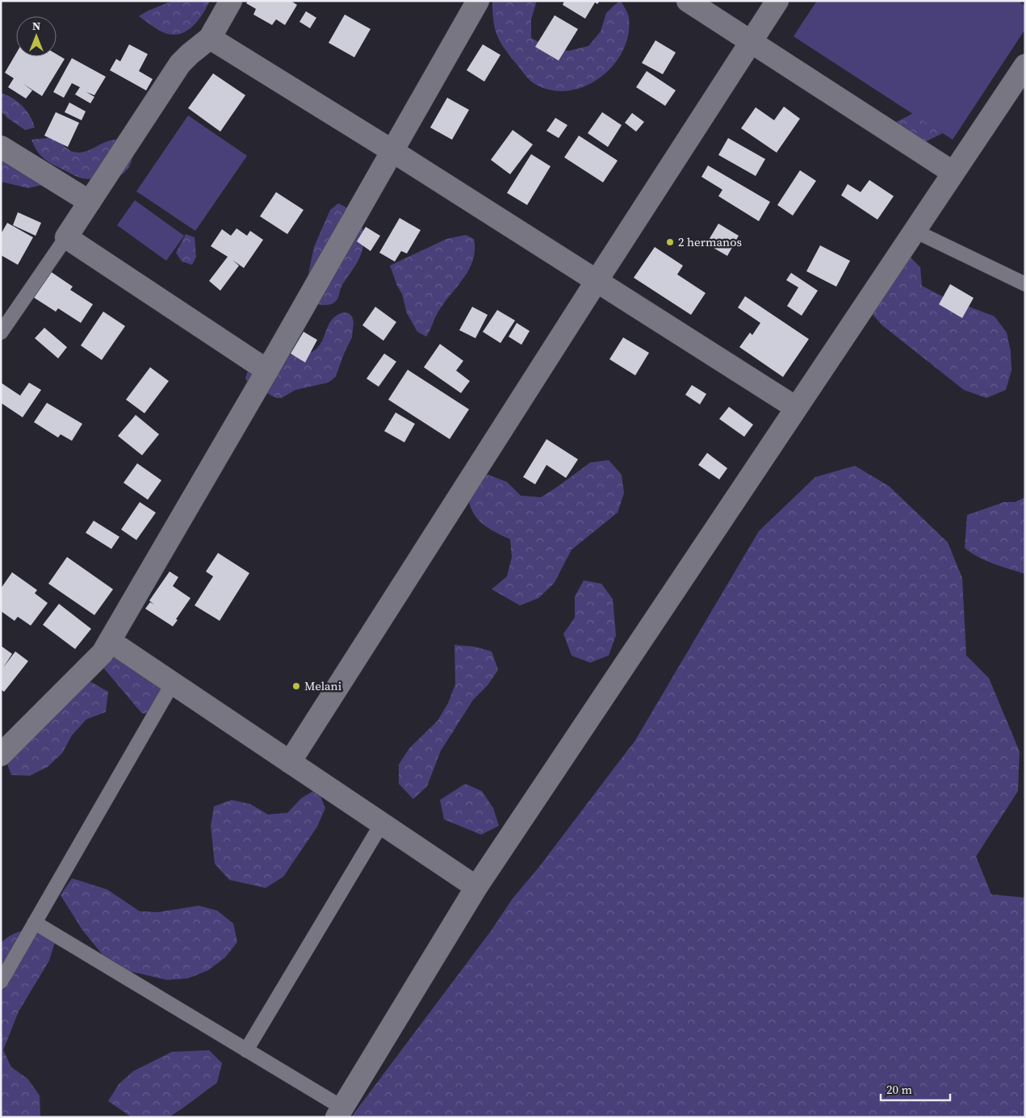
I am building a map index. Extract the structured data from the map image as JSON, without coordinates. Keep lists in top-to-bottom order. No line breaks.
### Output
{"places":["2 hermanos","Melani"],"scale_bar":"20 m","north":"top"}
